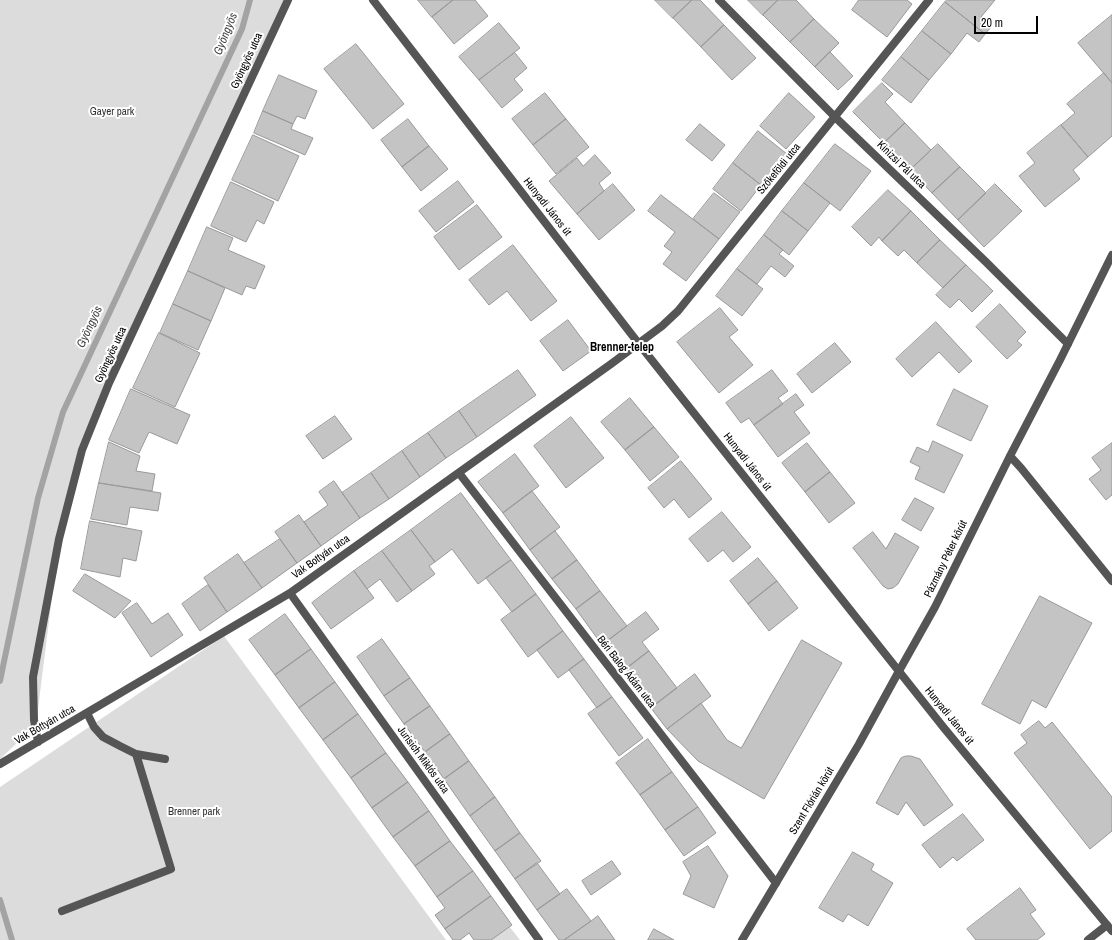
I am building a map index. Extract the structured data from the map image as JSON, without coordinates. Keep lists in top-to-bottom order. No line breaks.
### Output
{"streets":{"street":["Gyöngyös utca","Kinizsi Pál utca","Szőkeföldi utca","Hunyadi János út","Vak Bottyán utca","Pázmány Péter körút","Béri Balog Ádám utca","Jurisich Miklós utca","Szent Flórián körút"]},"crossings":[["Gyöngyös utca","Vak Bottyán utca"],["Kinizsi Pál utca","Szőkeföldi utca"],["Kinizsi Pál utca","Pázmány Péter körút"],["Szőkeföldi utca","Hunyadi János út"],["Szőkeföldi utca","Vak Bottyán utca"],["Hunyadi János út","Vak Bottyán utca"],["Hunyadi János út","Pázmány Péter körút"],["Hunyadi János út","Szent Flórián körút"],["Vak Bottyán utca","Béri Balog Ádám utca"],["Vak Bottyán utca","Jurisich Miklós utca"],["Pázmány Péter körút","Szent Flórián körút"],["Béri Balog Ádám utca","Szent Flórián körút"]],"districts":["Brenner-telep"],"water":["Gyöngyös"],"parks":["Gayer park","Brenner park"],"scale_bar":"20 m"}
